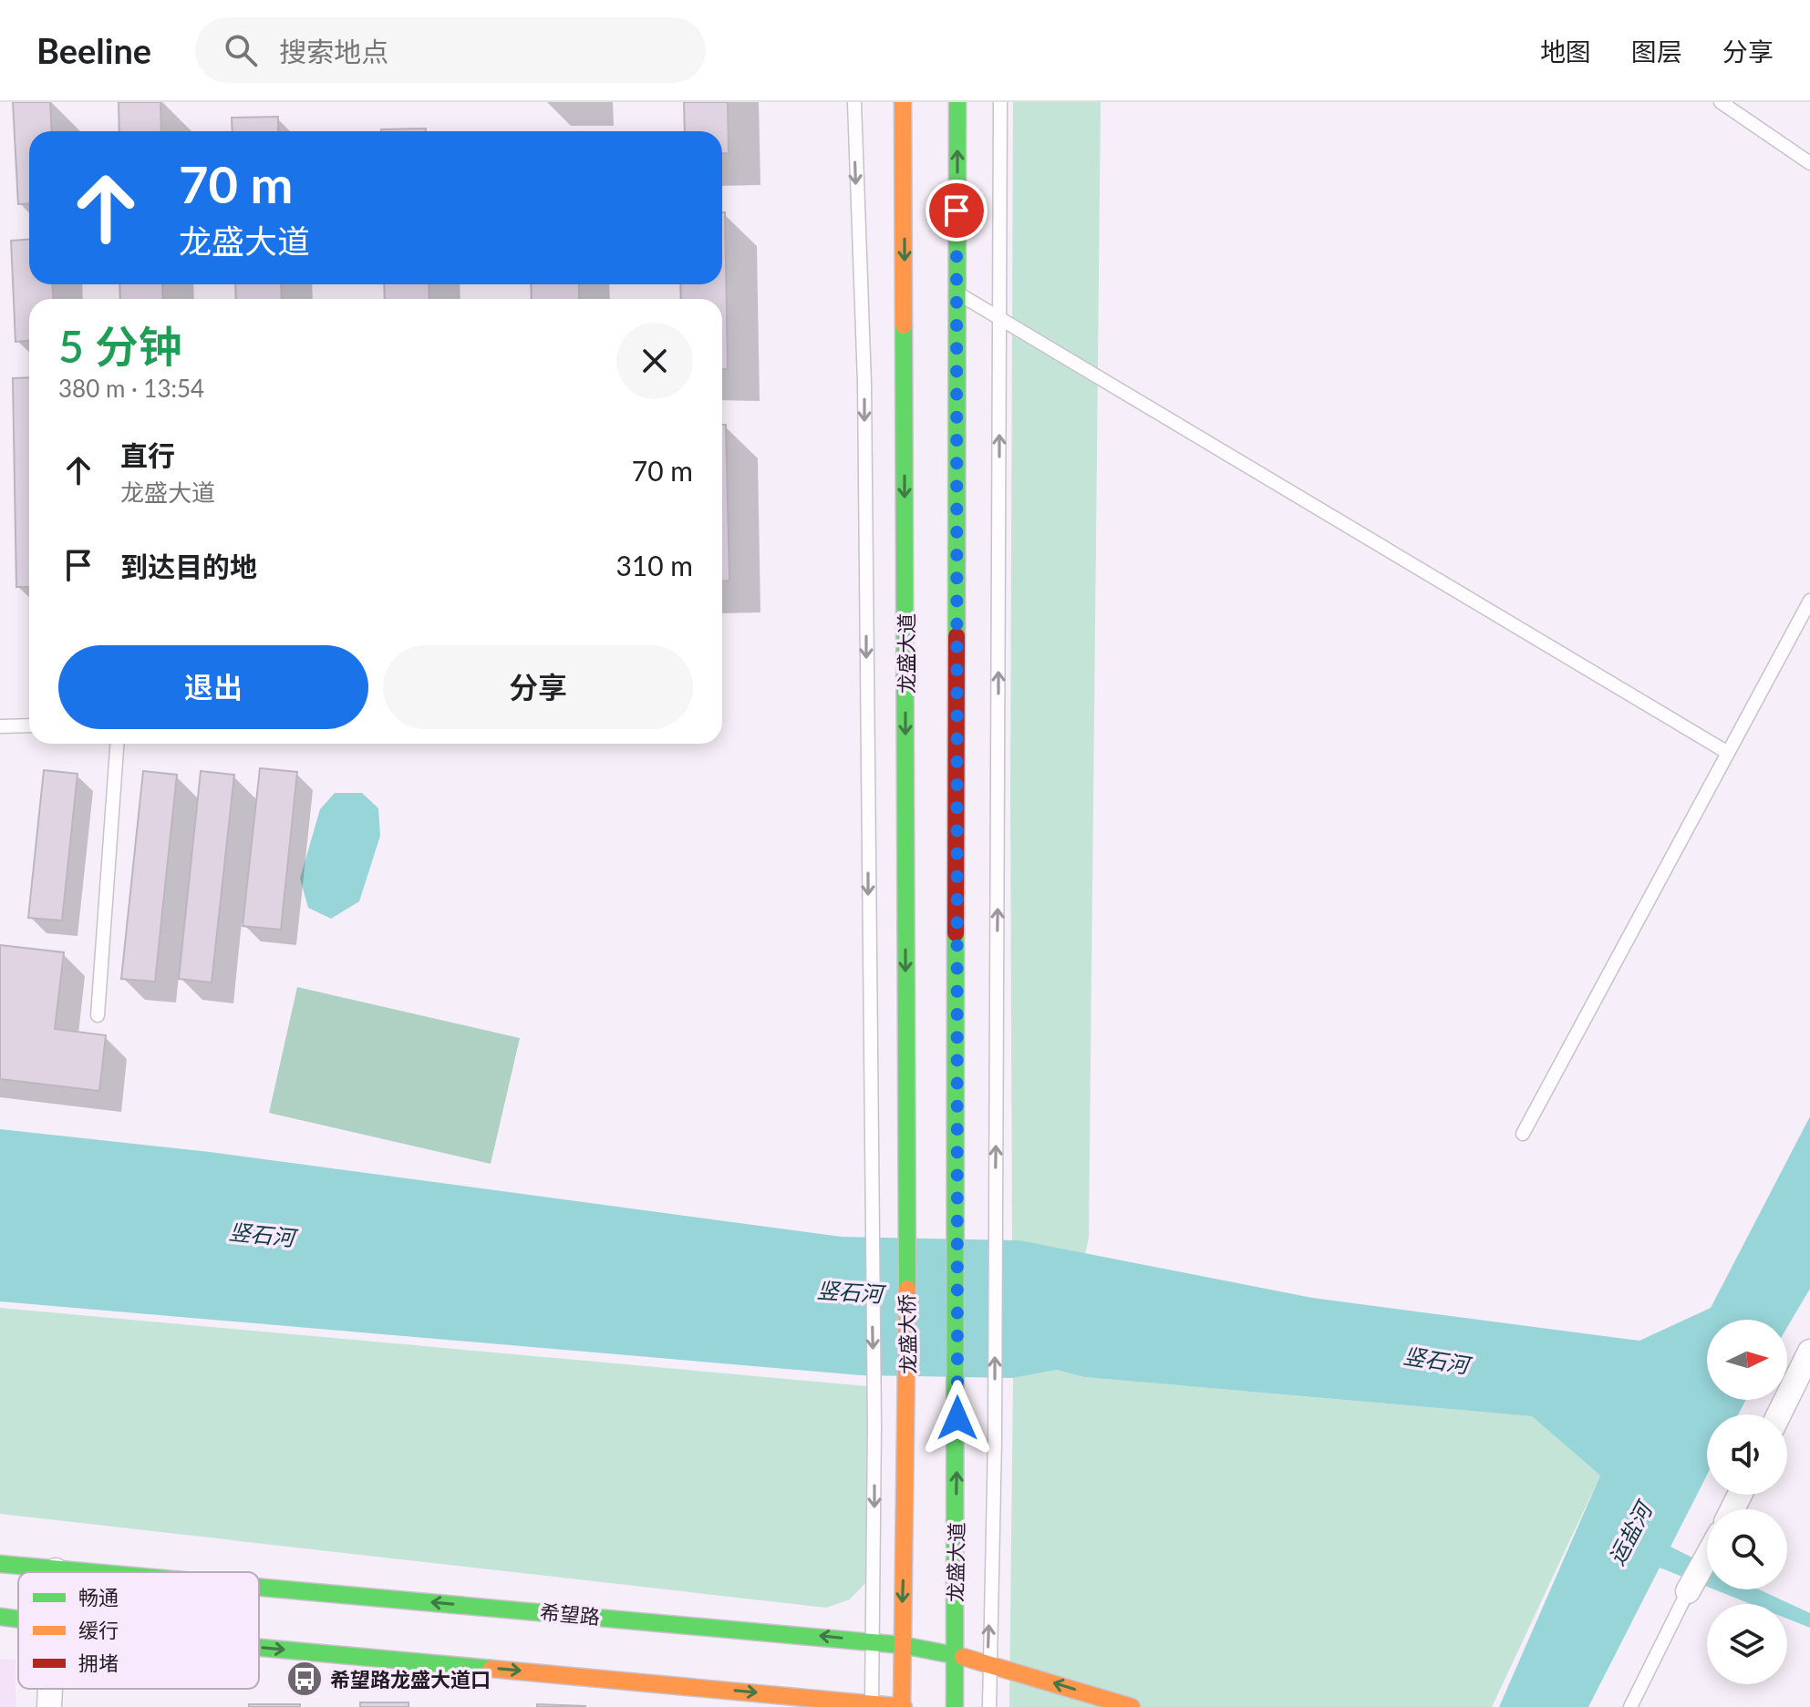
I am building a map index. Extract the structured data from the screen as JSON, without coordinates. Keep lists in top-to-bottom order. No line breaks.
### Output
{"streets":{"main road":["龙盛大道","龙盛大桥","希望路"]},"crossings":[["龙盛大道","龙盛大桥"],["龙盛大道","希望路"],["龙盛大桥","希望路"]],"one_way":["龙盛大桥"],"water":["竖石河","运盐河"],"places":{"bus stop":["希望路龙盛大道口"]},"legend":["畅通","缓行","拥堵"],"north":"right","page":{"header":"Beeline","search":"搜索地点","nav":["地图","图层","分享"],"turn":["70 m","龙盛大道"],"heading":["5 分钟","380 m · 13:54"],"list":[{"name":"直行","note":"龙盛大道","value":"70 m"},{"name":"到达目的地","value":"310 m"}],"buttons":["退出","分享"]}}
